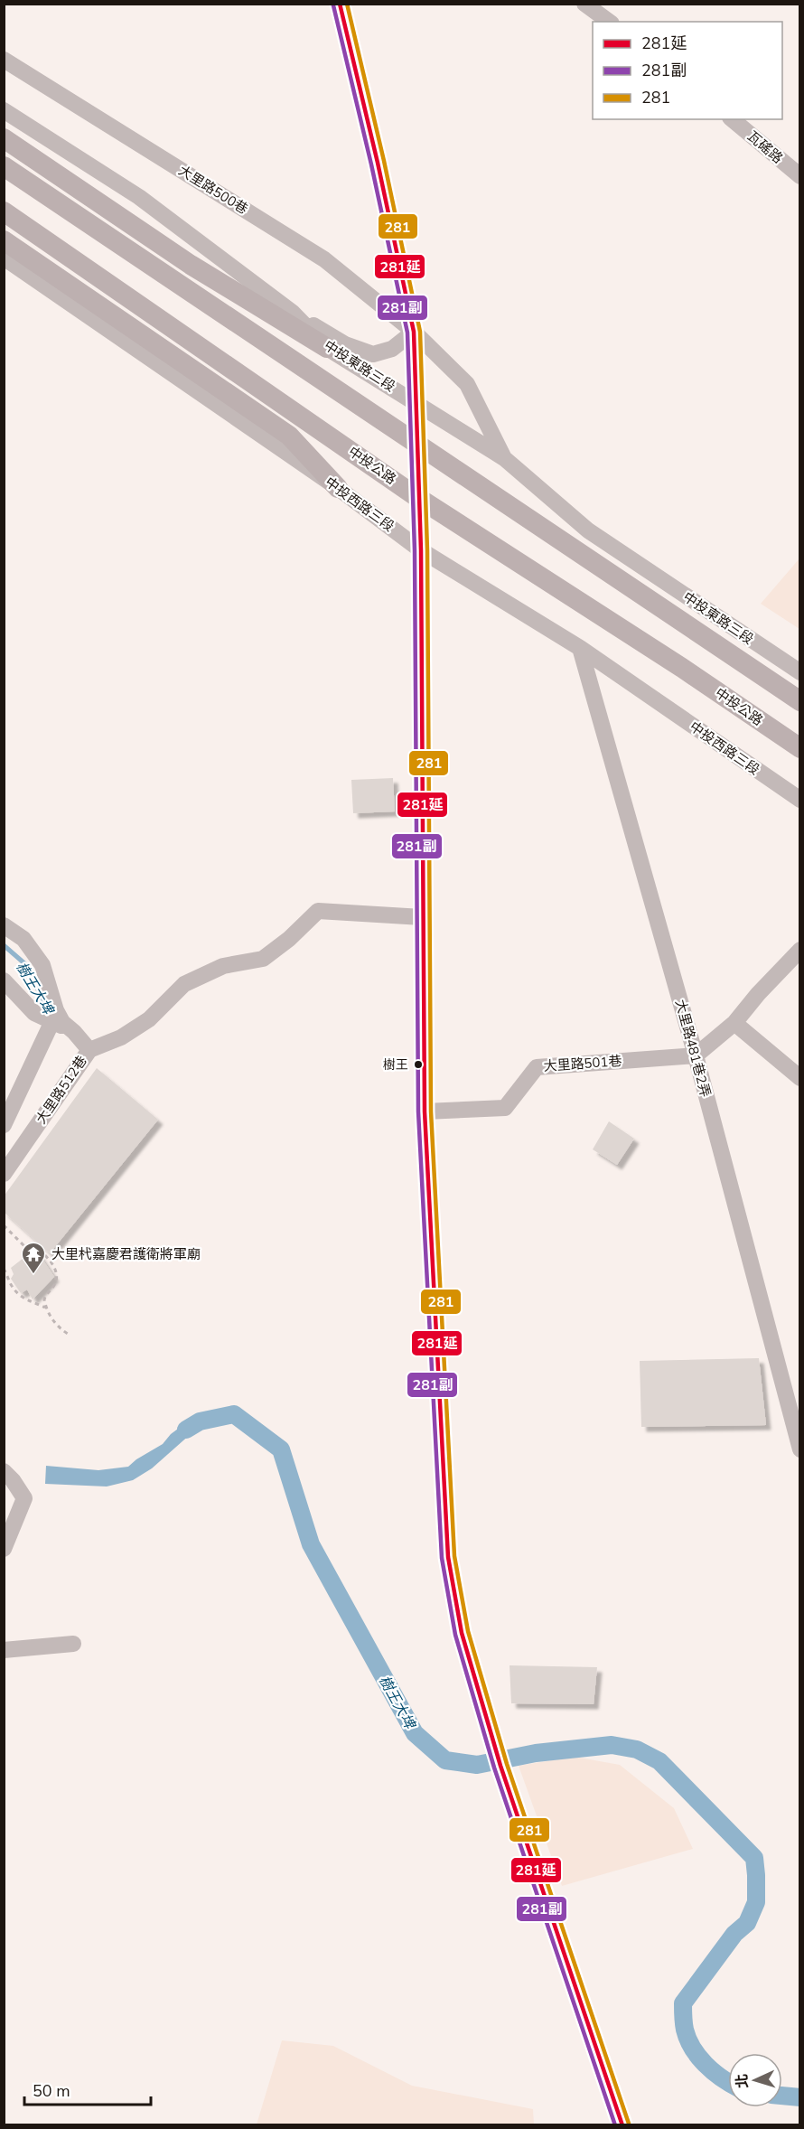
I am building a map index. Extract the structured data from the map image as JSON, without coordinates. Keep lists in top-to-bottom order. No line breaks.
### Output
{"streets":{"main road":["中投公路"],"street":["瓦磘路","大里路500巷","中投東路三段","中投西路三段","大里路481巷2弄","大里路501巷","大里路512巷"]},"crossings":[["大里路500巷","中投東路三段"],["中投西路三段","大里路481巷2弄"],["大里路481巷2弄","大里路501巷"]],"water":["樹王大埤"],"places":{"other":["樹王"],"temple":["大里杙嘉慶君護衛將軍廟"]},"lines":["transit line 281延","transit line 281","transit line 281副"],"legend":["281延","281副","281"],"scale_bar":"50 m","north":"left"}
